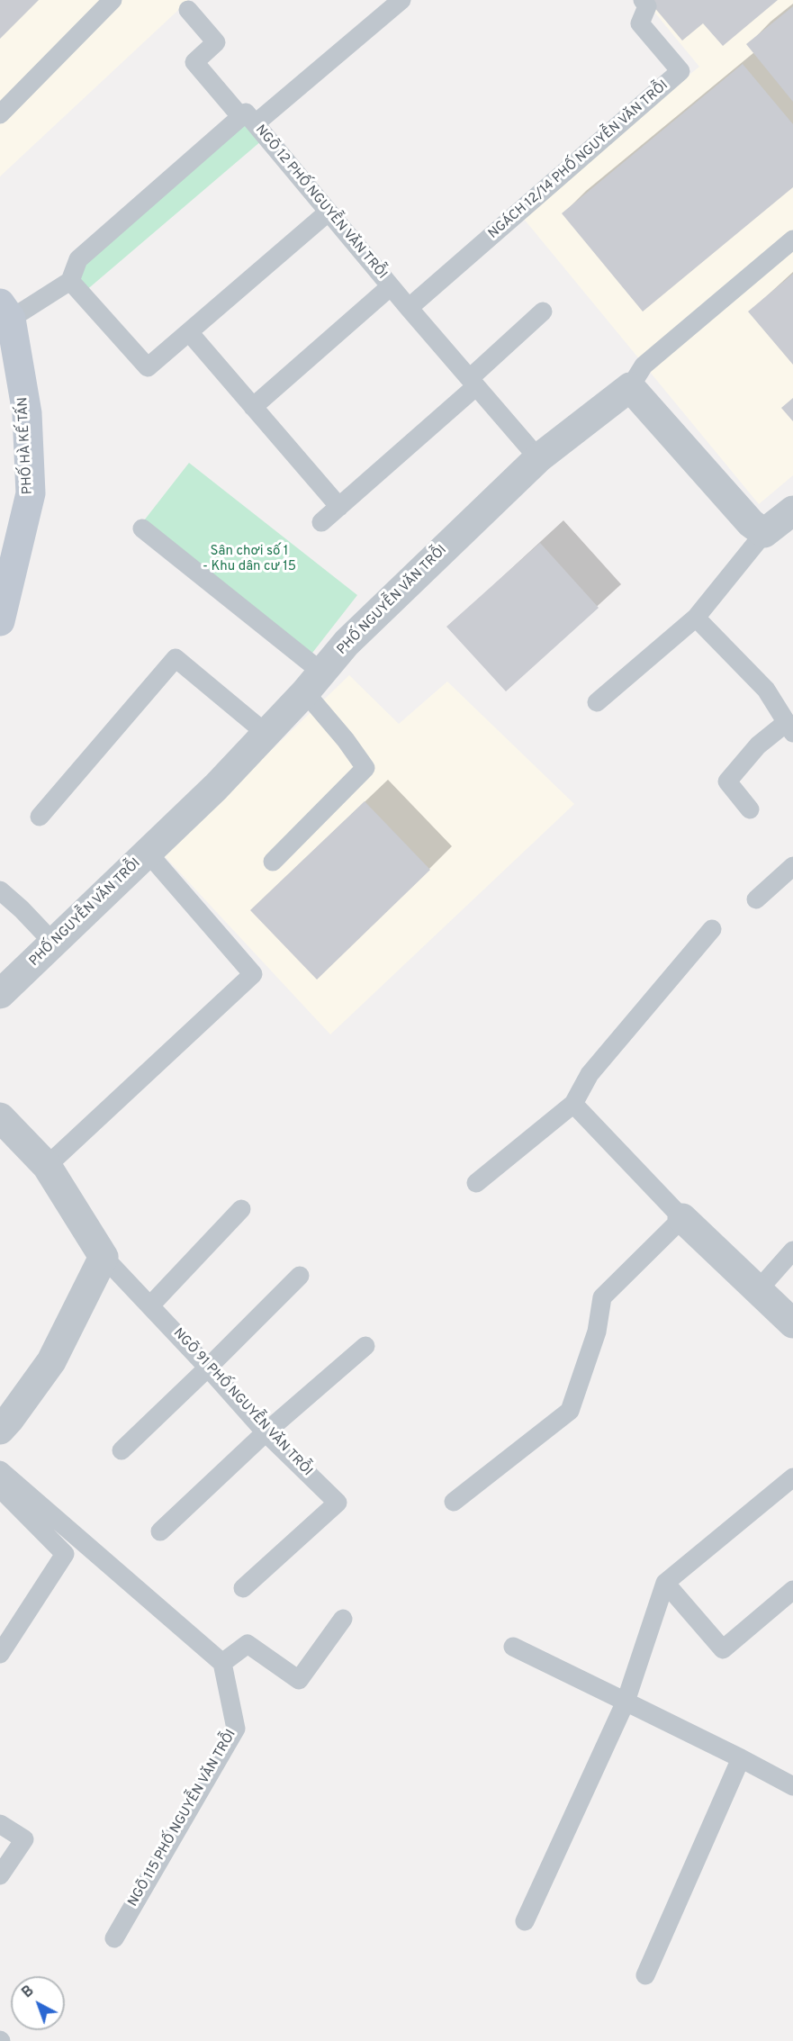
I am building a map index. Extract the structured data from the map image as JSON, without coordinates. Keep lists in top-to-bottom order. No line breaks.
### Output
{"streets":{"street":["PHỐ HÀ KẾ TẤN","PHỐ NGUYỄN VĂN TRỖI"],"lane":["NGÁCH 12/14 PHỐ NGUYỄN VĂN TRỖI","NGÕ 12 PHỐ NGUYỄN VĂN TRỖI","NGÕ 91 PHỐ NGUYỄN VĂN TRỖI","NGÕ 115 PHỐ NGUYỄN VĂN TRỖI"]},"crossings":[["NGÁCH 12/14 PHỐ NGUYỄN VĂN TRỖI","NGÕ 12 PHỐ NGUYỄN VĂN TRỖI"],["NGÕ 12 PHỐ NGUYỄN VĂN TRỖI","PHỐ NGUYỄN VĂN TRỖI"]],"parks":["Sân chơi số 1 - Khu dân cư 15"],"north":"top left"}
